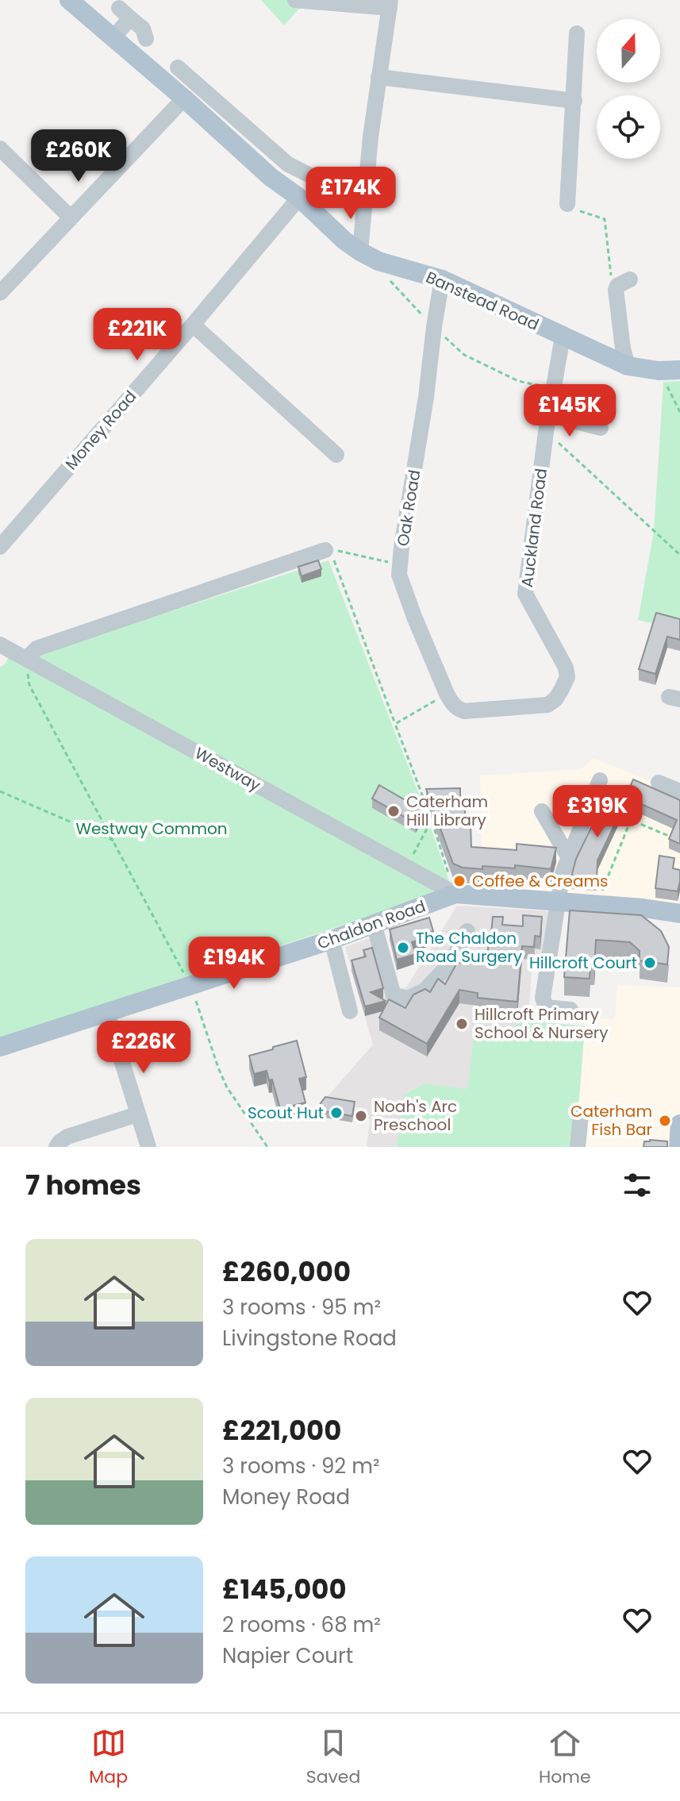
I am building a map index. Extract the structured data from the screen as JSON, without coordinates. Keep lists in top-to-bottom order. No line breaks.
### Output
{"streets":{"main road":["Banstead Road","Chaldon Road"],"street":["Money Road","Oak Road","Auckland Road","Westway"]},"crossings":[["Banstead Road","Money Road"],["Banstead Road","Oak Road"],["Banstead Road","Auckland Road"],["Oak Road","Auckland Road"],["Westway","Chaldon Road"]],"parks":["Westway Common"],"places":["Caterham Hill Library","Coffee & Creams","The Chaldon Road Surgery","Hillcroft Court","Hillcroft Primary School & Nursery","Scout Hut","Noah's Arc Preschool","Caterham Fish Bar"],"north":"top","page":{"price":["£260K","£174K","£221K","£145K","£319K","£194K","£226K"],"heading":"7 homes","list":[{"name":"£260,000","note":"3 rooms · 95 m² · Livingstone Road"},{"name":"£221,000","note":"3 rooms · 92 m² · Money Road"},{"name":"£145,000","note":"2 rooms · 68 m² · Napier Court"}],"tabs":["Map","Saved","Home"]}}
